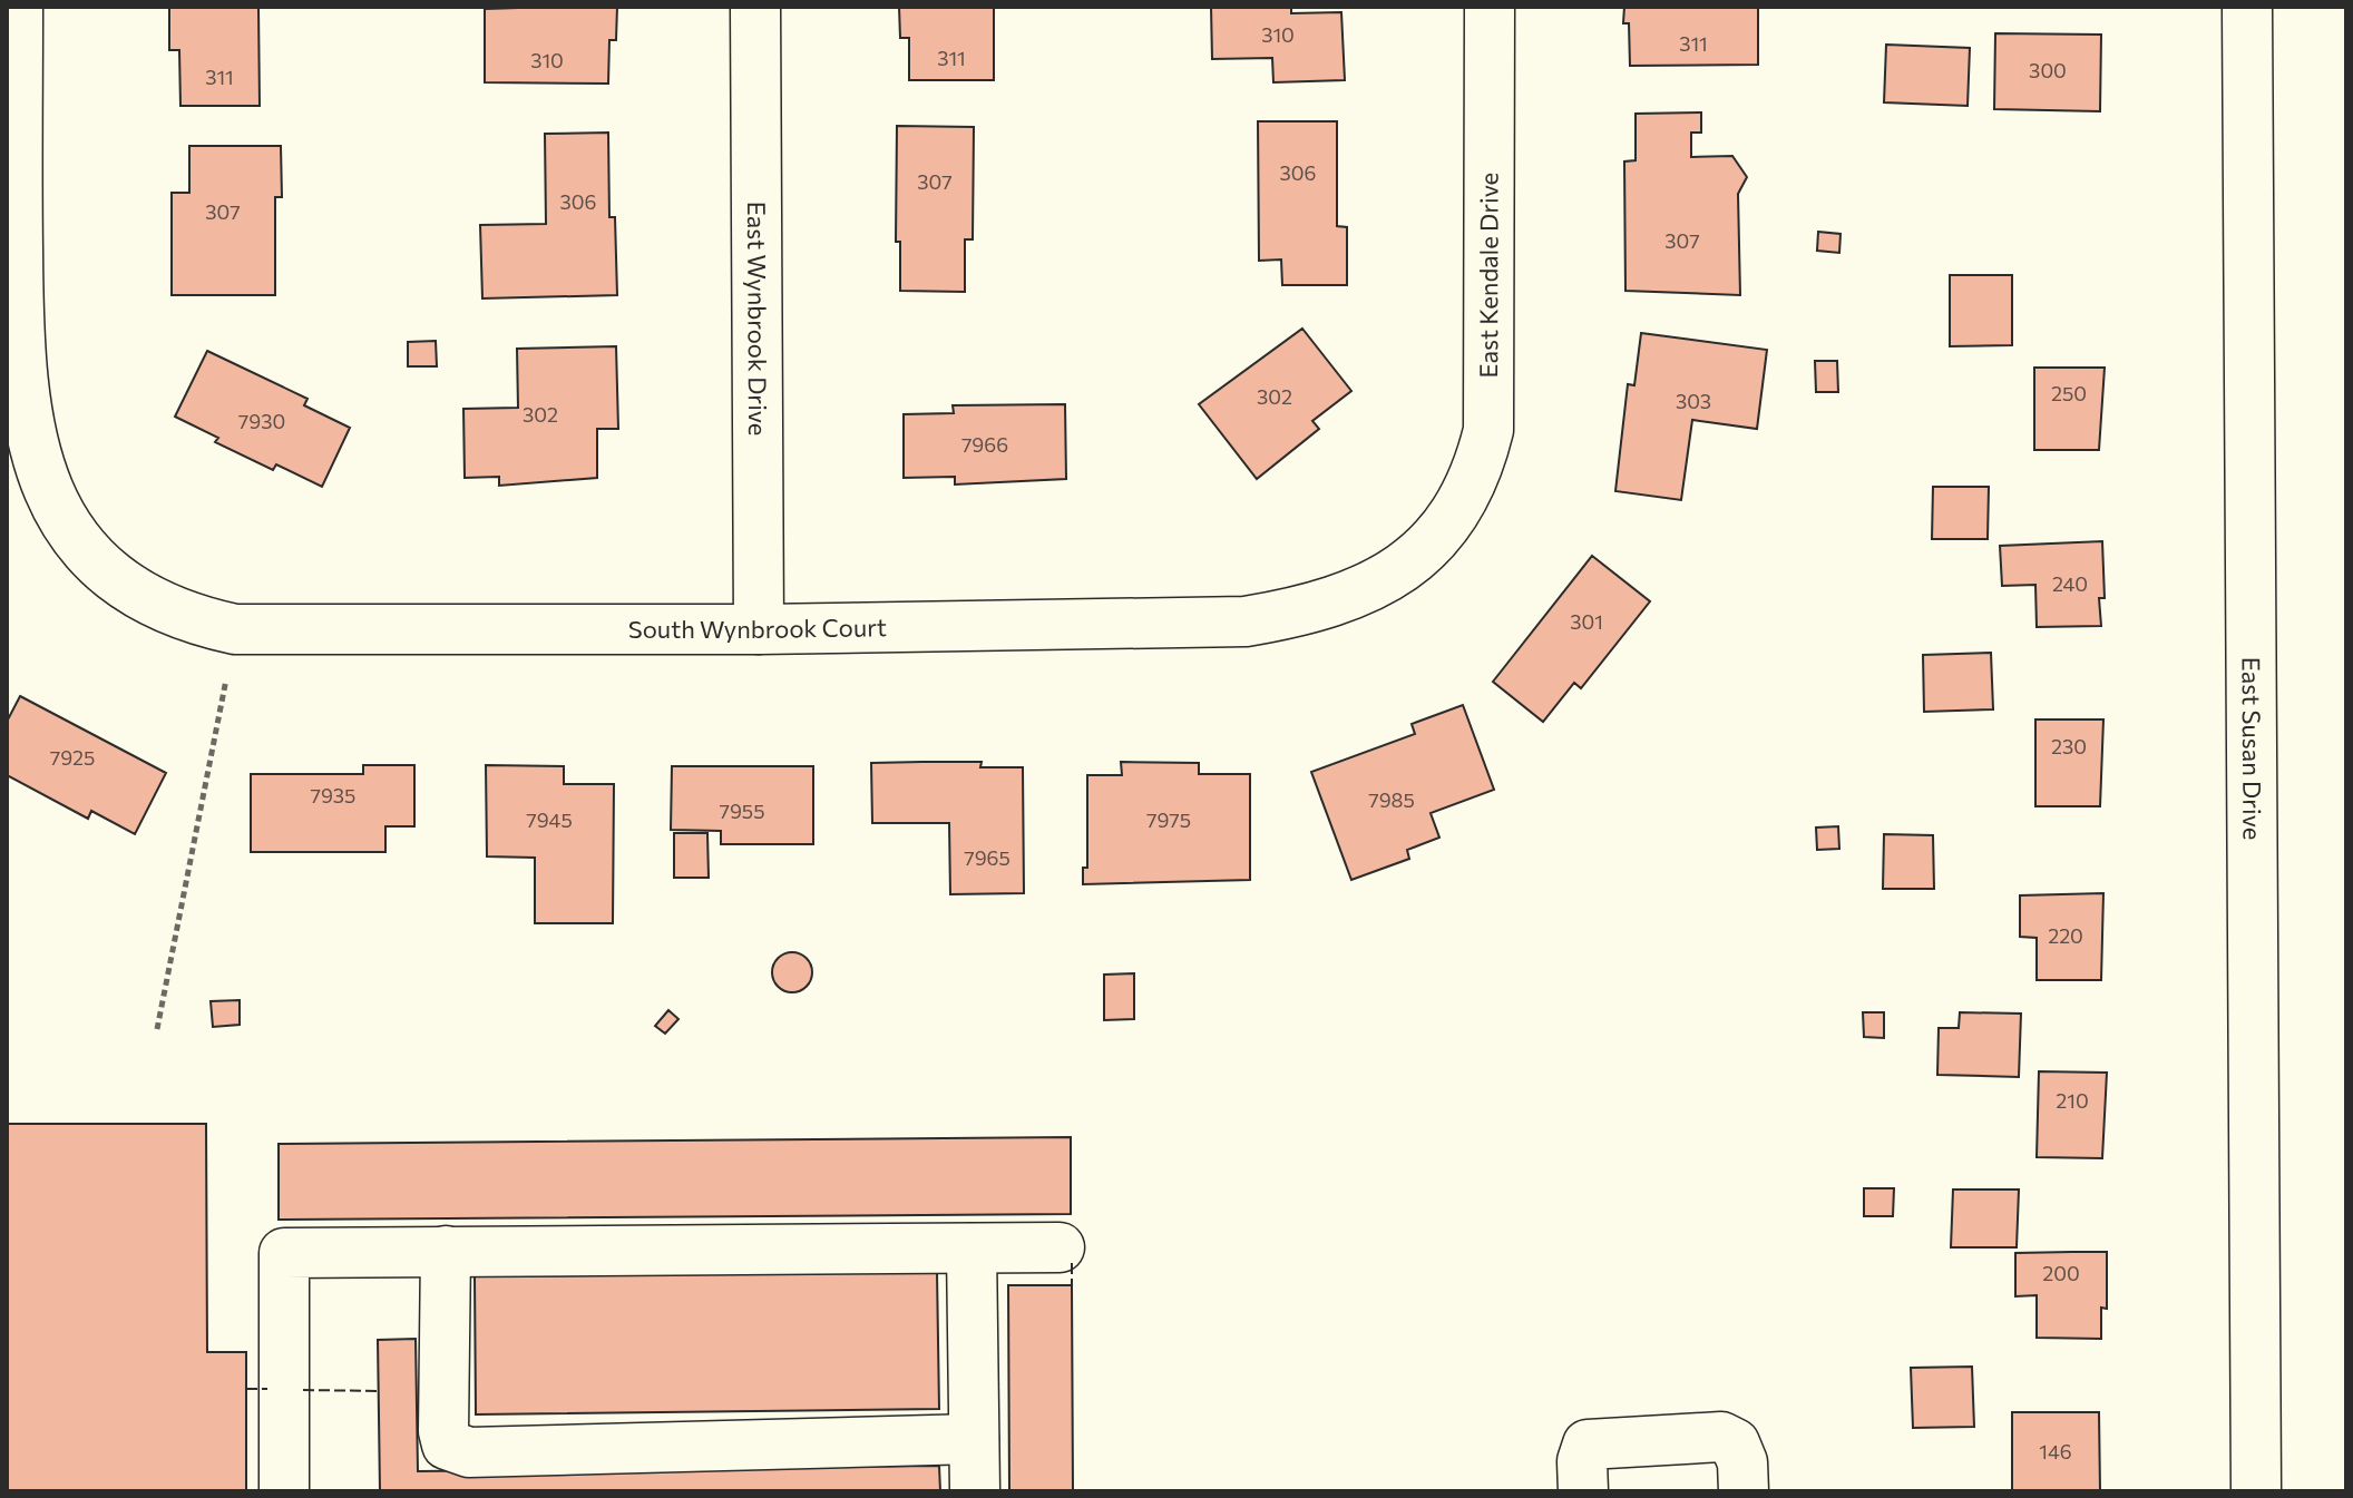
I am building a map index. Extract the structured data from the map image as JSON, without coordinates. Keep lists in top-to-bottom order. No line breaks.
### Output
{"streets":{"street":["East Kendale Drive","East Wynbrook Drive","South Wynbrook Court","East Susan Drive"]},"crossings":[["East Kendale Drive","South Wynbrook Court"],["East Wynbrook Drive","South Wynbrook Court"]],"house_numbers":["310","311","311","310","300","311","306","307","306","307","307","250","302","303","302","7930","7966","240","301","230","7925","7935","7985","7955","7945","7975","7965","220","210","200","146"]}
